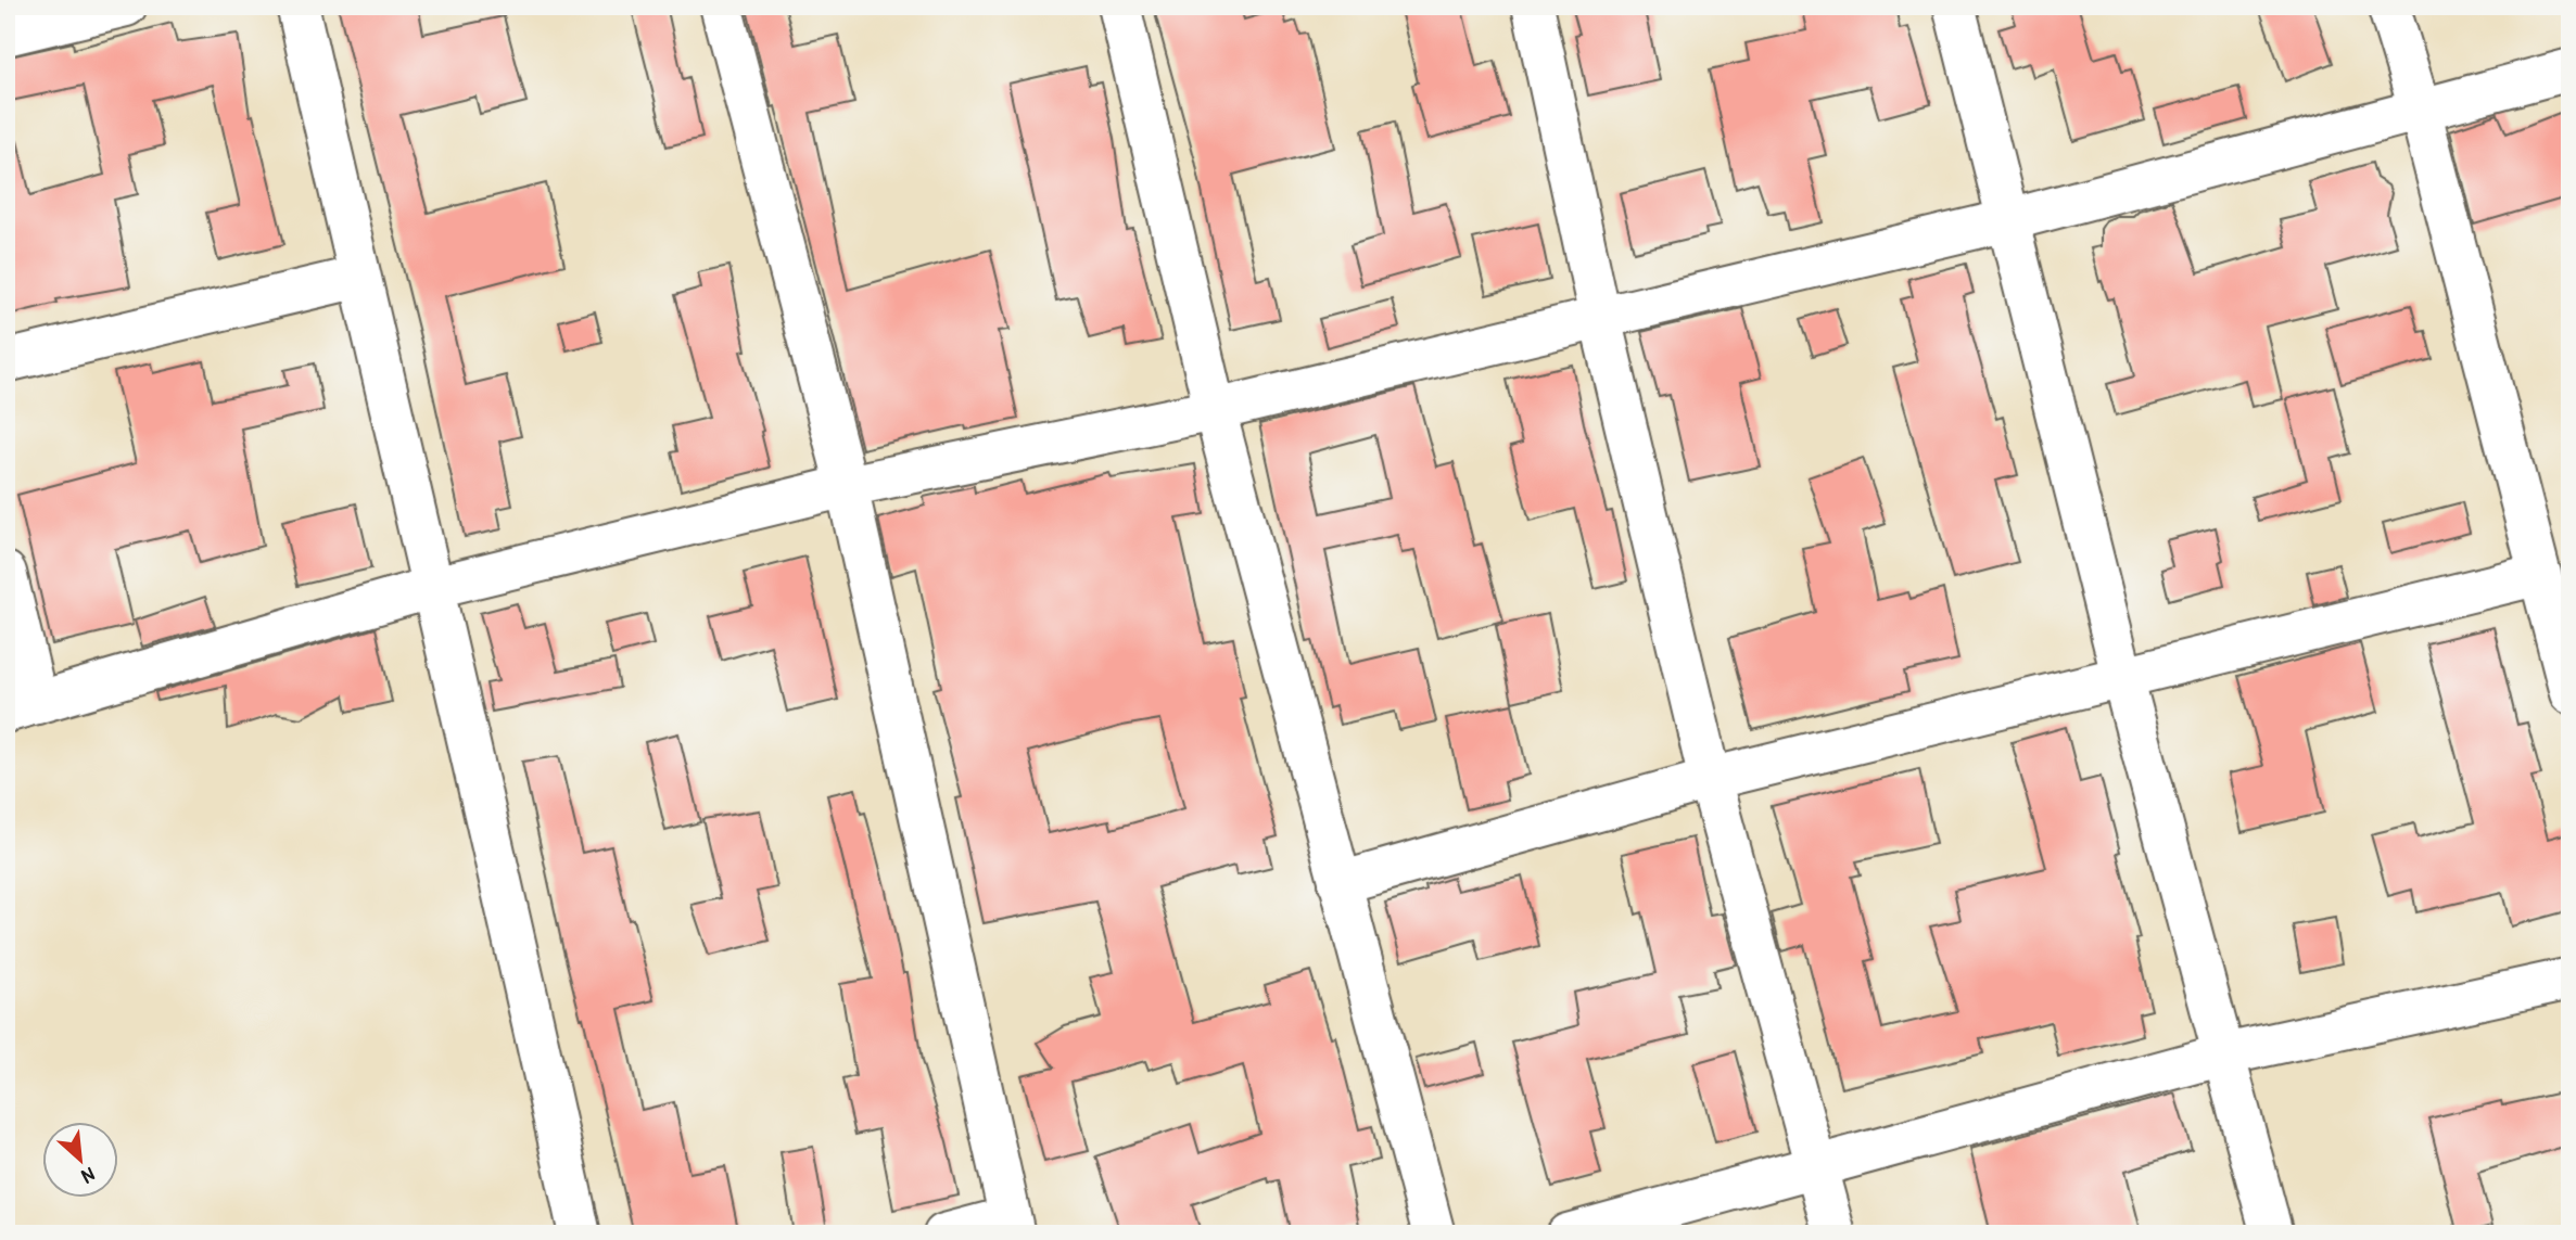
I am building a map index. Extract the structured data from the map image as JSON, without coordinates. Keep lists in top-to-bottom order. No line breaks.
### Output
{"north":"bottom right"}
